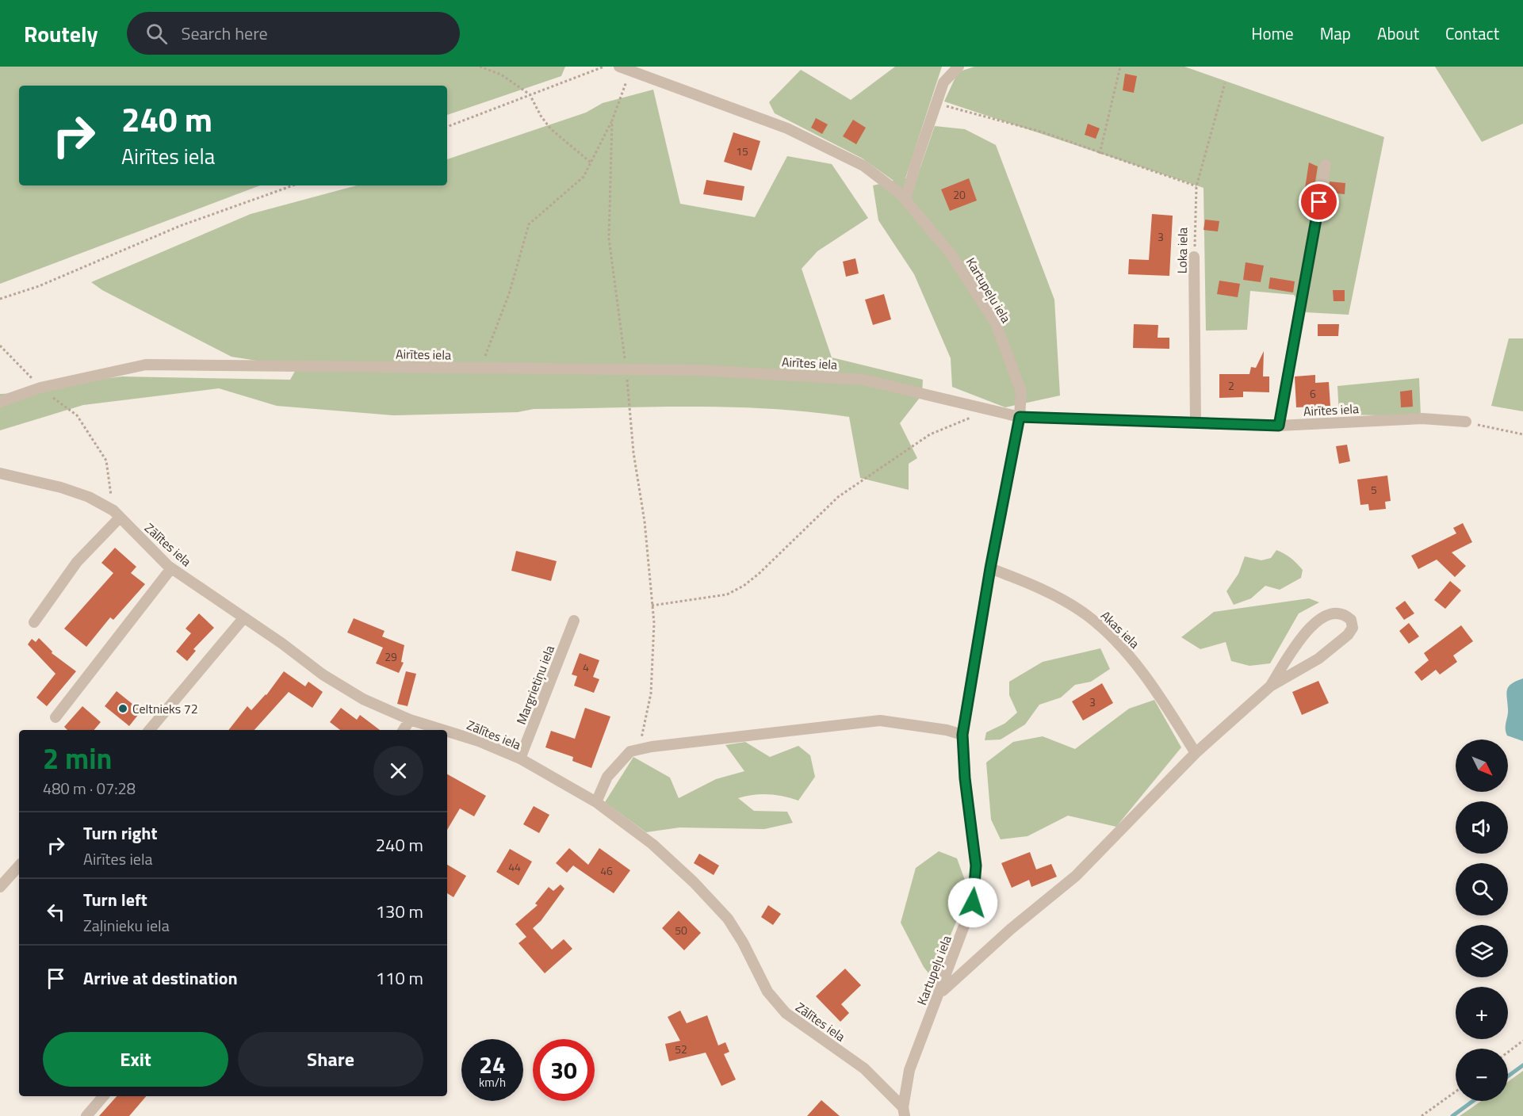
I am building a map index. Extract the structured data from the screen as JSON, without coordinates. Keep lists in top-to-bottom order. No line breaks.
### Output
{"streets":{"street":["Loka iela","Kartupeļu iela","Airītes iela","Zālītes iela","Akas iela","Margrietiņu iela"]},"crossings":[["Loka iela","Airītes iela"],["Kartupeļu iela","Airītes iela"],["Kartupeļu iela","Zālītes iela"],["Kartupeļu iela","Akas iela"],["Zālītes iela","Margrietiņu iela"]],"places":["Celtnieks 72"],"house_numbers":["15","20","3","2","6","5","29","4","3","44","46","50","52"],"north":"bottom right","page":{"header":"Routely","search":"Search here","nav":["Home","Map","About","Contact"],"turn":["240 m","Airītes iela"],"heading":["2 min","480 m · 07:28"],"map_buttons":["+","−"],"list":[{"name":"Turn right","note":"Airītes iela","value":"240 m"},{"name":"Turn left","note":"Zaļinieku iela","value":"130 m"},{"name":"Arrive at destination","value":"110 m"}],"buttons":["Exit","Share"],"speed":"24 km/h","limit":"30"}}
